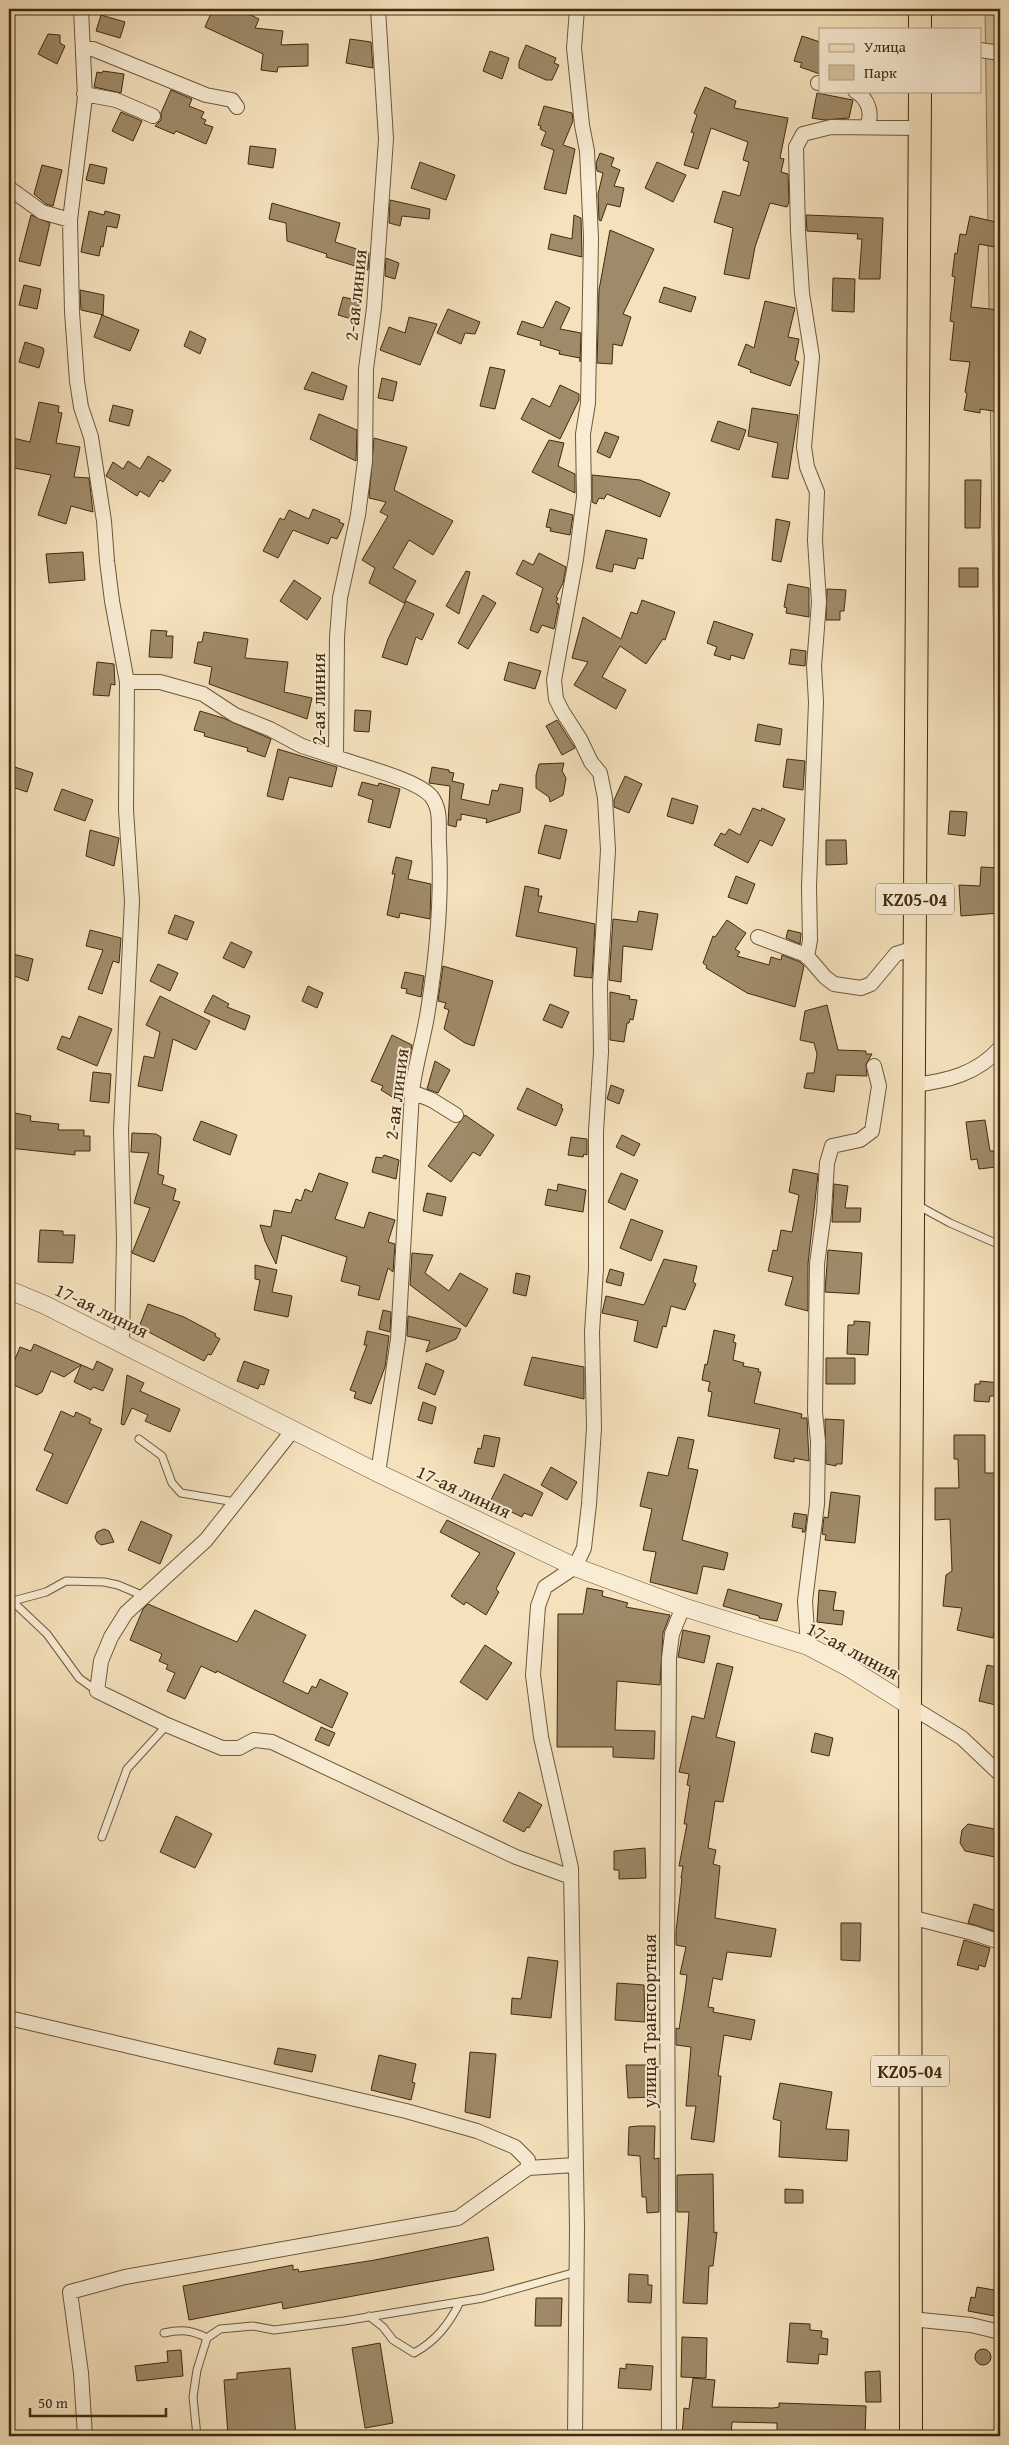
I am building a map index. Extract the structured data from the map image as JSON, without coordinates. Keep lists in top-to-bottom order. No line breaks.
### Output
{"streets":{"main road":["KZ05-04"],"street":["2-ая линия","17-ая линия","улица Транспортная"]},"crossings":[["2-ая линия","17-ая линия"],["KZ05-04","17-ая линия"],["17-ая линия","улица Транспортная"]],"legend":["Улица","Парк"],"scale_bar":"50 m"}
